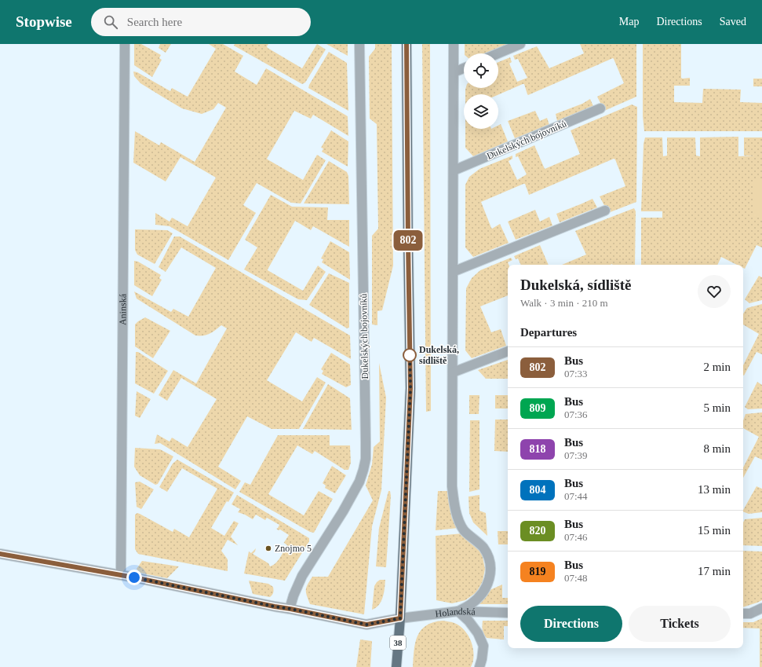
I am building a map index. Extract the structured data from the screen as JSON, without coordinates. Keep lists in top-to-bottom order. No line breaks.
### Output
{"streets":{"main road":["38"],"street":["Dukelských bojovníků","Aninská","Holandská"]},"crossings":[["Dukelských bojovníků","Holandská"],["Aninská","Holandská"],["Holandská","38"]],"places":["Dukelská, sídliště","Znojmo 5"],"lines":["bus line 802"],"page":{"header":"Stopwise","search":"Search here","nav":["Map","Directions","Saved"],"on_map":"802","heading":[["Dukelská, sídliště","Walk · 3 min · 210 m"],"Departures"],"list":[{"mark":"802","name":"Bus","note":"07:33","value":"2 min"},{"mark":"809","name":"Bus","note":"07:36","value":"5 min"},{"mark":"818","name":"Bus","note":"07:39","value":"8 min"},{"mark":"804","name":"Bus","note":"07:44","value":"13 min"},{"mark":"820","name":"Bus","note":"07:46","value":"15 min"},{"mark":"819","name":"Bus","note":"07:48","value":"17 min"}],"buttons":["Directions","Tickets"]}}
